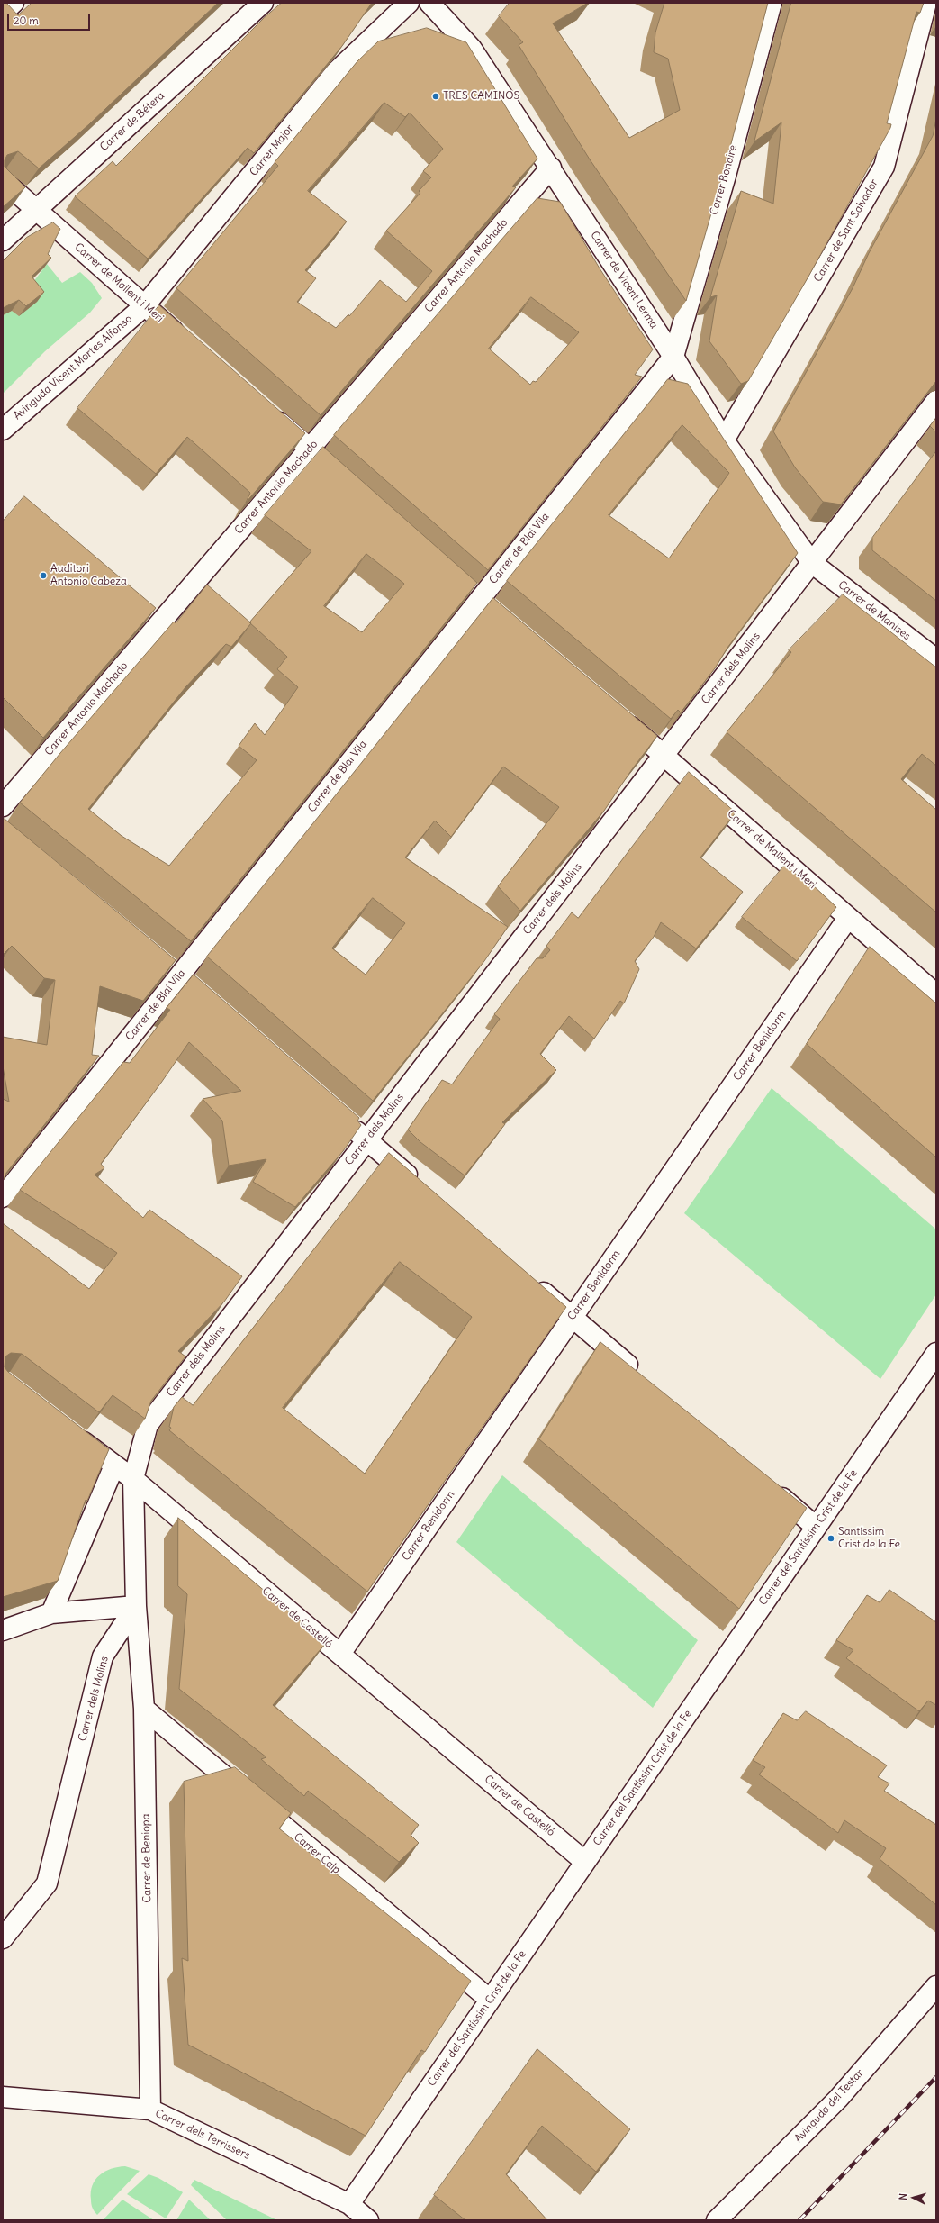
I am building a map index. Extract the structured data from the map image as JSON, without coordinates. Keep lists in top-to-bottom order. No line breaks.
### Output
{"streets":{"street":["Carrer de Bétera","Carrer Major","Carrer Bonaire","Carrer de Sant Salvador","Carrer Antonio Machado","Carrer de Vicent Lerma","Carrer de Mallent i Meri","Avinguda Vicent Mortes Alfonso","Carrer de Blai Vila","Carrer de Manises","Carrer dels Molins","Carrer Benidorm","Carrer del Santíssim Crist de la Fe","Carrer de Castelló","Carrer Calp","Carrer de Beniopa","Avinguda del Testar","Carrer dels Terrissers"]},"crossings":[["Carrer de Bétera","Carrer de Mallent i Meri"],["Carrer Major","Carrer de Mallent i Meri"],["Carrer Major","Avinguda Vicent Mortes Alfonso"],["Carrer Bonaire","Carrer de Vicent Lerma"],["Carrer Bonaire","Carrer de Blai Vila"],["Carrer de Sant Salvador","Carrer de Vicent Lerma"],["Carrer Antonio Machado","Carrer de Vicent Lerma"],["Carrer de Vicent Lerma","Carrer de Blai Vila"],["Carrer de Vicent Lerma","Carrer de Manises"],["Carrer de Vicent Lerma","Carrer dels Molins"],["Carrer de Mallent i Meri","Avinguda Vicent Mortes Alfonso"],["Carrer de Mallent i Meri","Carrer dels Molins"],["Carrer de Mallent i Meri","Carrer Benidorm"],["Carrer de Manises","Carrer dels Molins"],["Carrer dels Molins","Carrer de Castelló"],["Carrer dels Molins","Carrer de Beniopa"],["Carrer Benidorm","Carrer de Castelló"],["Carrer del Santíssim Crist de la Fe","Carrer de Castelló"],["Carrer del Santíssim Crist de la Fe","Carrer Calp"],["Carrer del Santíssim Crist de la Fe","Carrer dels Terrissers"],["Carrer Calp","Carrer de Beniopa"],["Carrer de Beniopa","Carrer dels Terrissers"]],"places":["TRES CAMINOS","Auditori Antonio Cabeza","Santíssim Crist de la Fe"],"scale_bar":"20 m","north":"left"}
